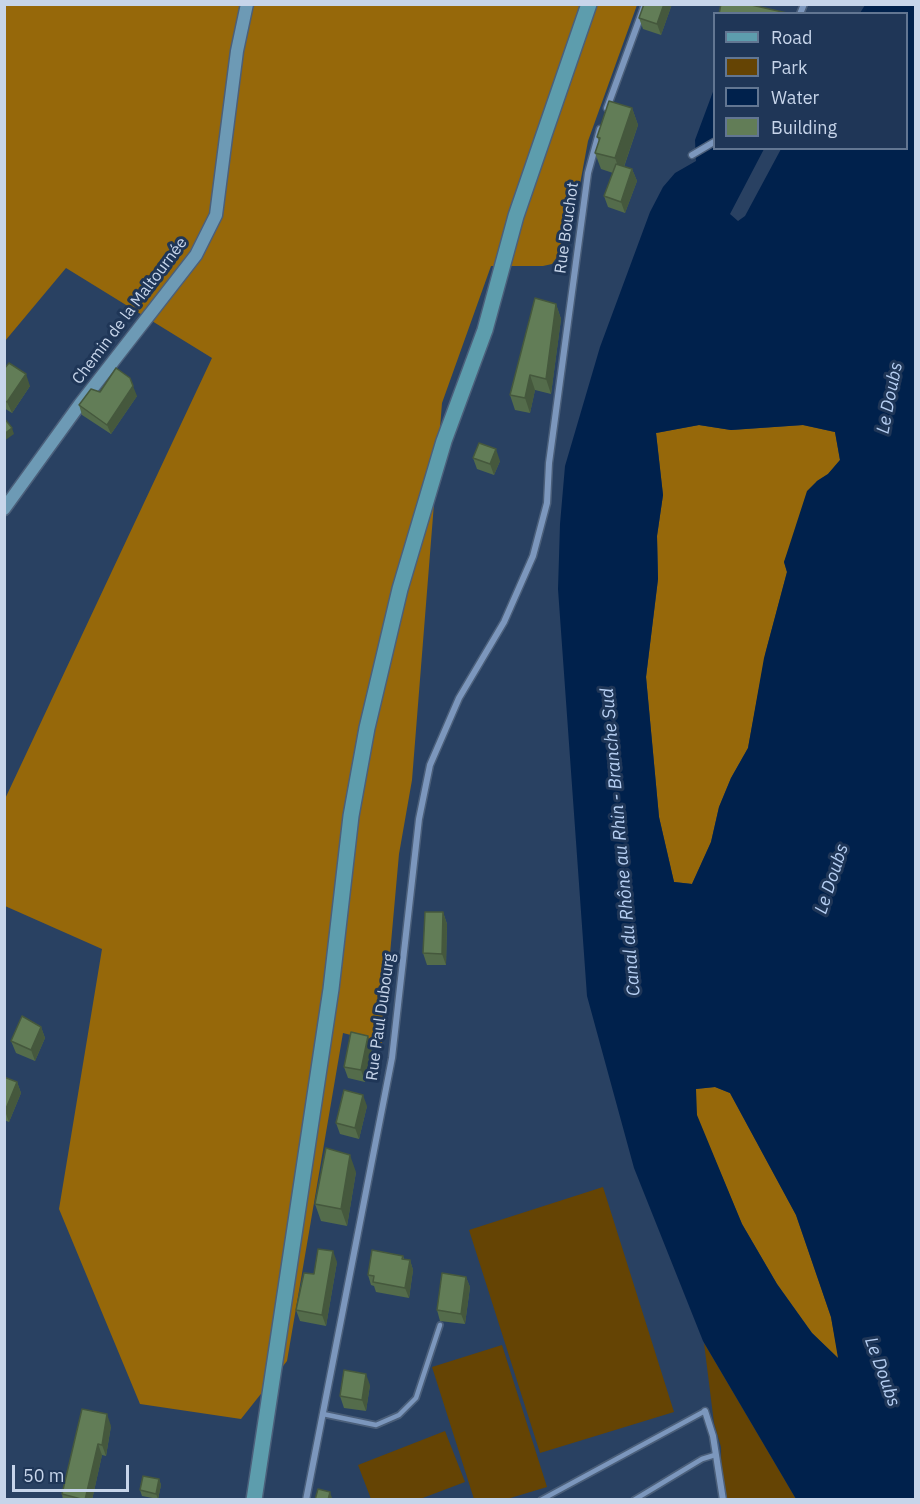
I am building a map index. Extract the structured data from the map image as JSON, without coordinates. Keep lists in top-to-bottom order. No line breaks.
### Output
{"streets":{"street":["Rue Bouchot","Chemin de la Maltournée","Rue Paul Dubourg"]},"crossings":[["Rue Bouchot","Rue Paul Dubourg"]],"water":["Le Doubs","Canal du Rhône au Rhin - Branche Sud"],"legend":["Road","Park","Water","Building"],"scale_bar":"50 m"}
